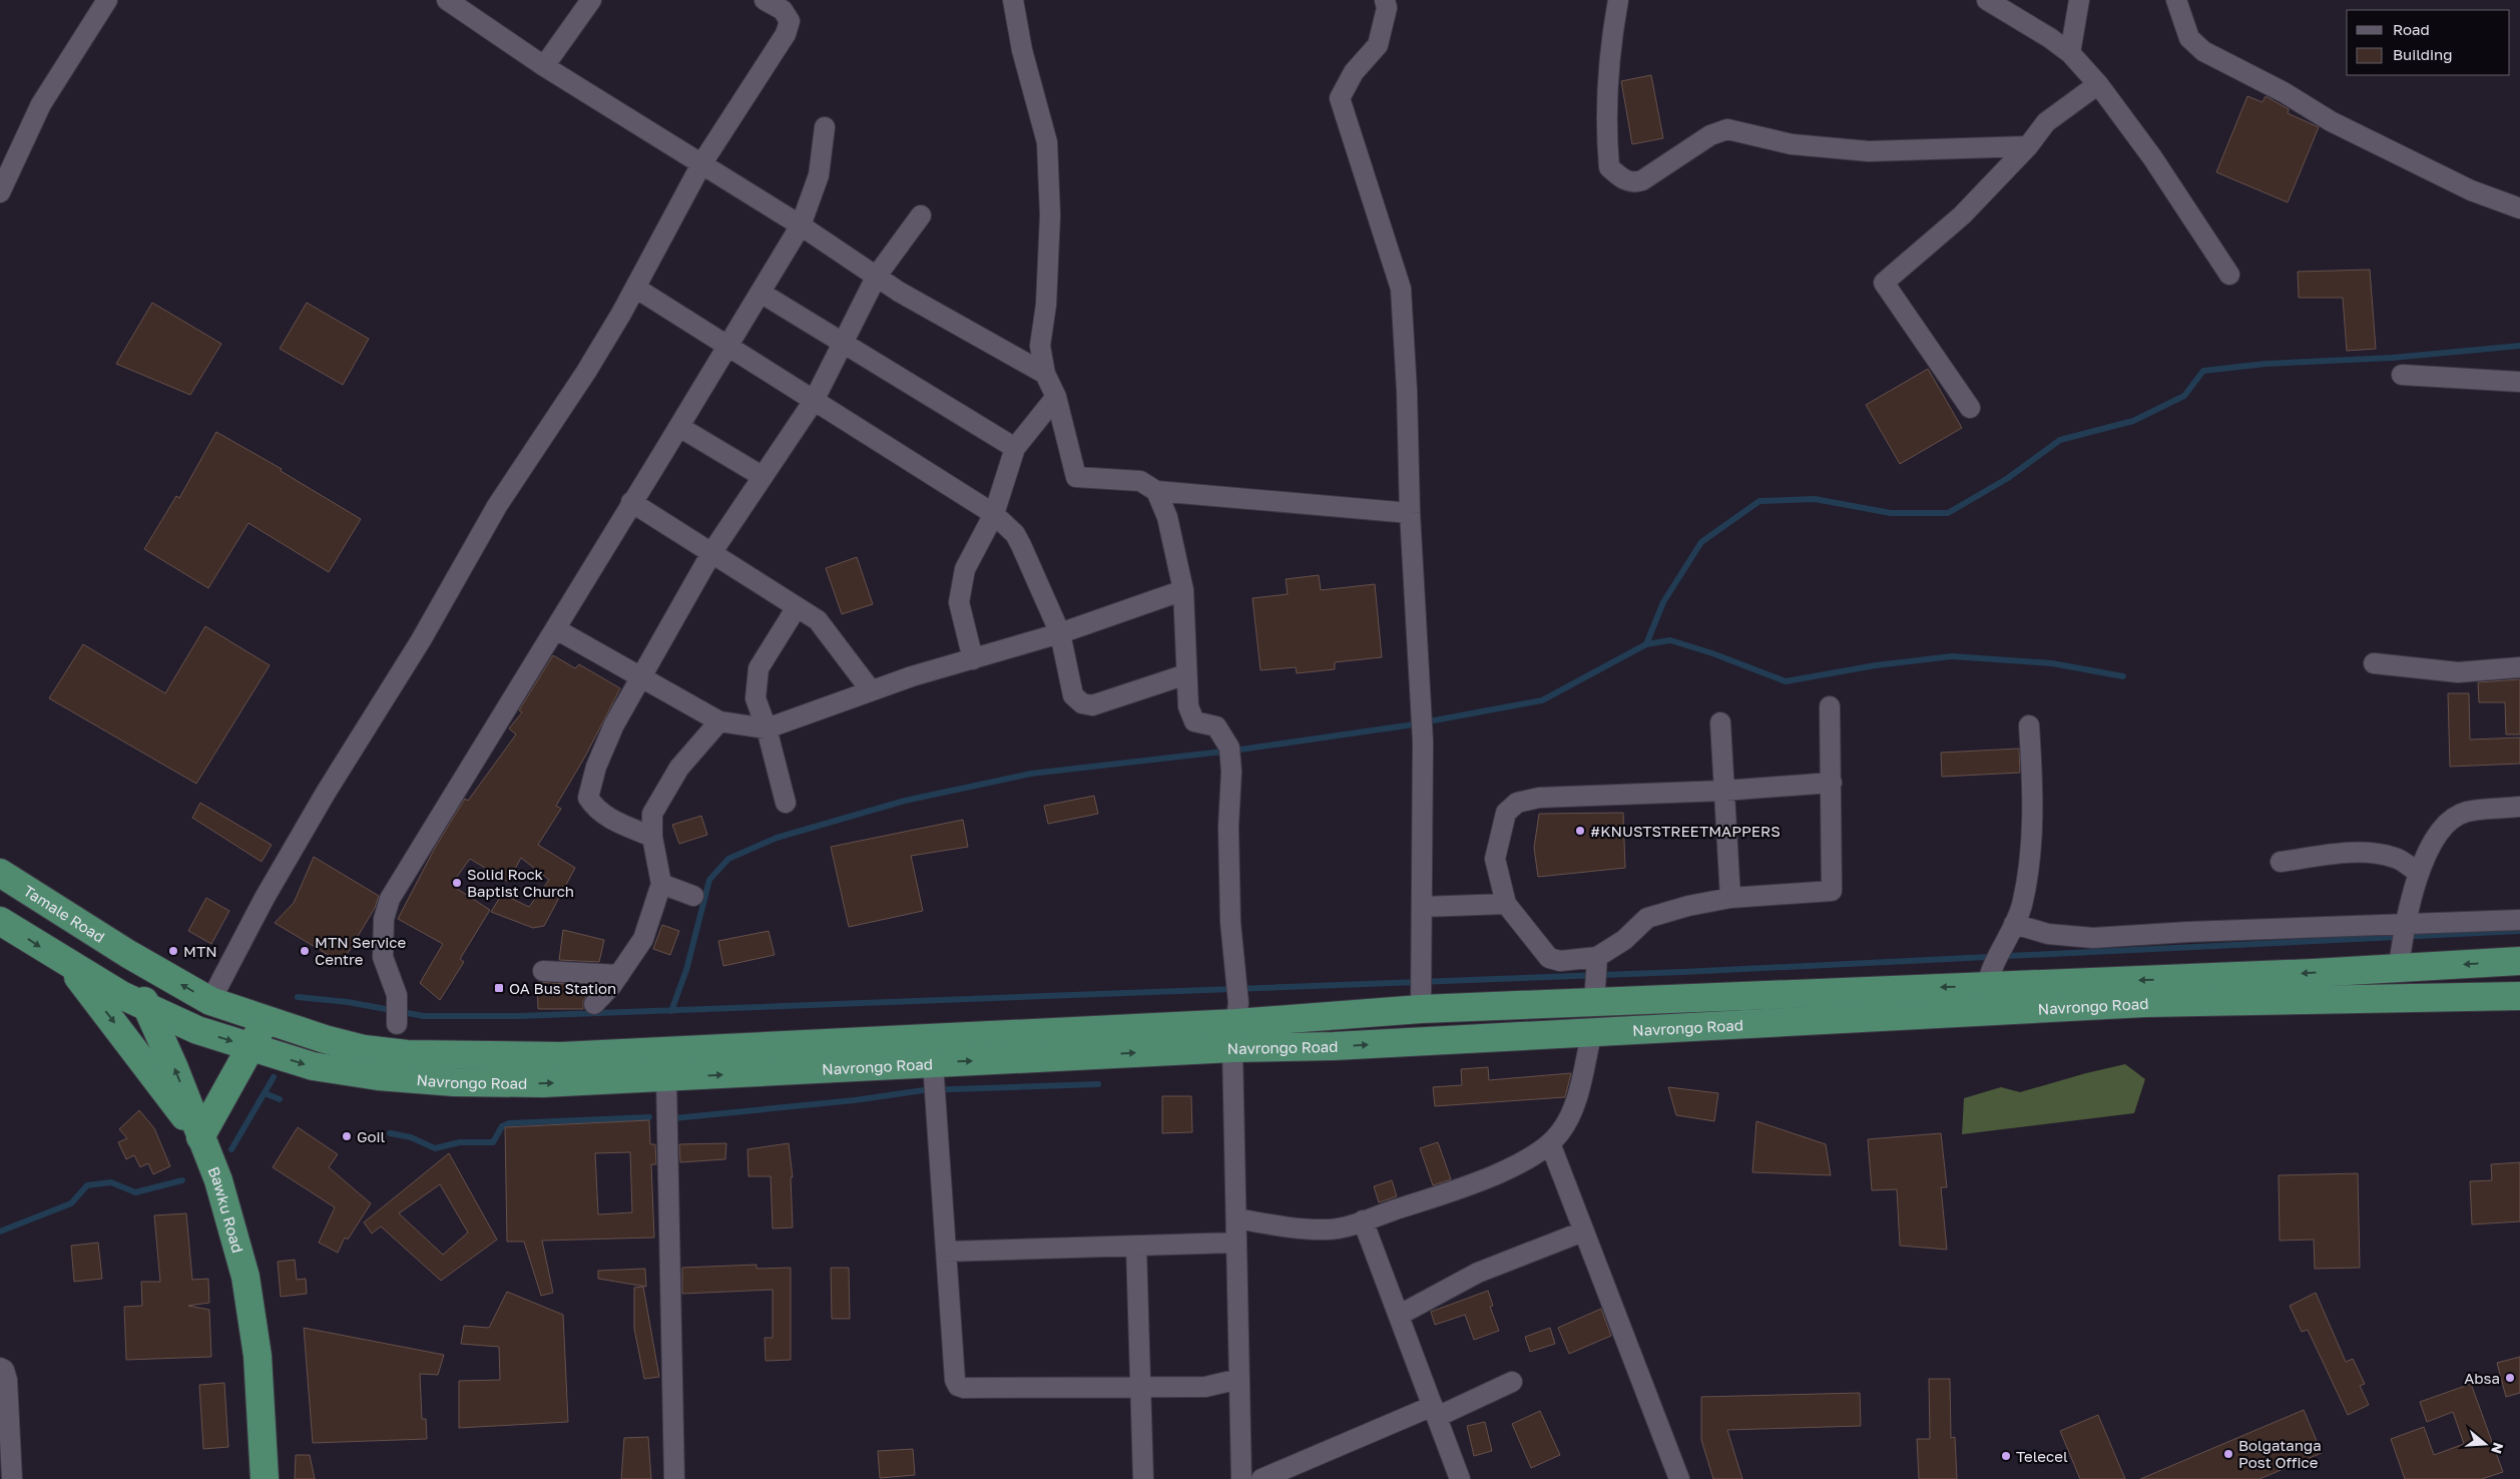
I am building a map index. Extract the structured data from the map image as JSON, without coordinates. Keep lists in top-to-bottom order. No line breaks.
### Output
{"streets":{"highway":["Tamale Road","Navrongo Road","Bawku Road"]},"crossings":[["Tamale Road","Navrongo Road"],["Tamale Road","Bawku Road"],["Navrongo Road","Bawku Road"]],"places":{"other":["#KNUSTSTREETMAPPERS","Solid Rock Baptist Church","MTN","MTN Service Centre","Goil","Absa","Bolgatanga Post Office","Telecel"],"transit":["OA Bus Station"]},"legend":["Road","Building"],"north":"right"}
